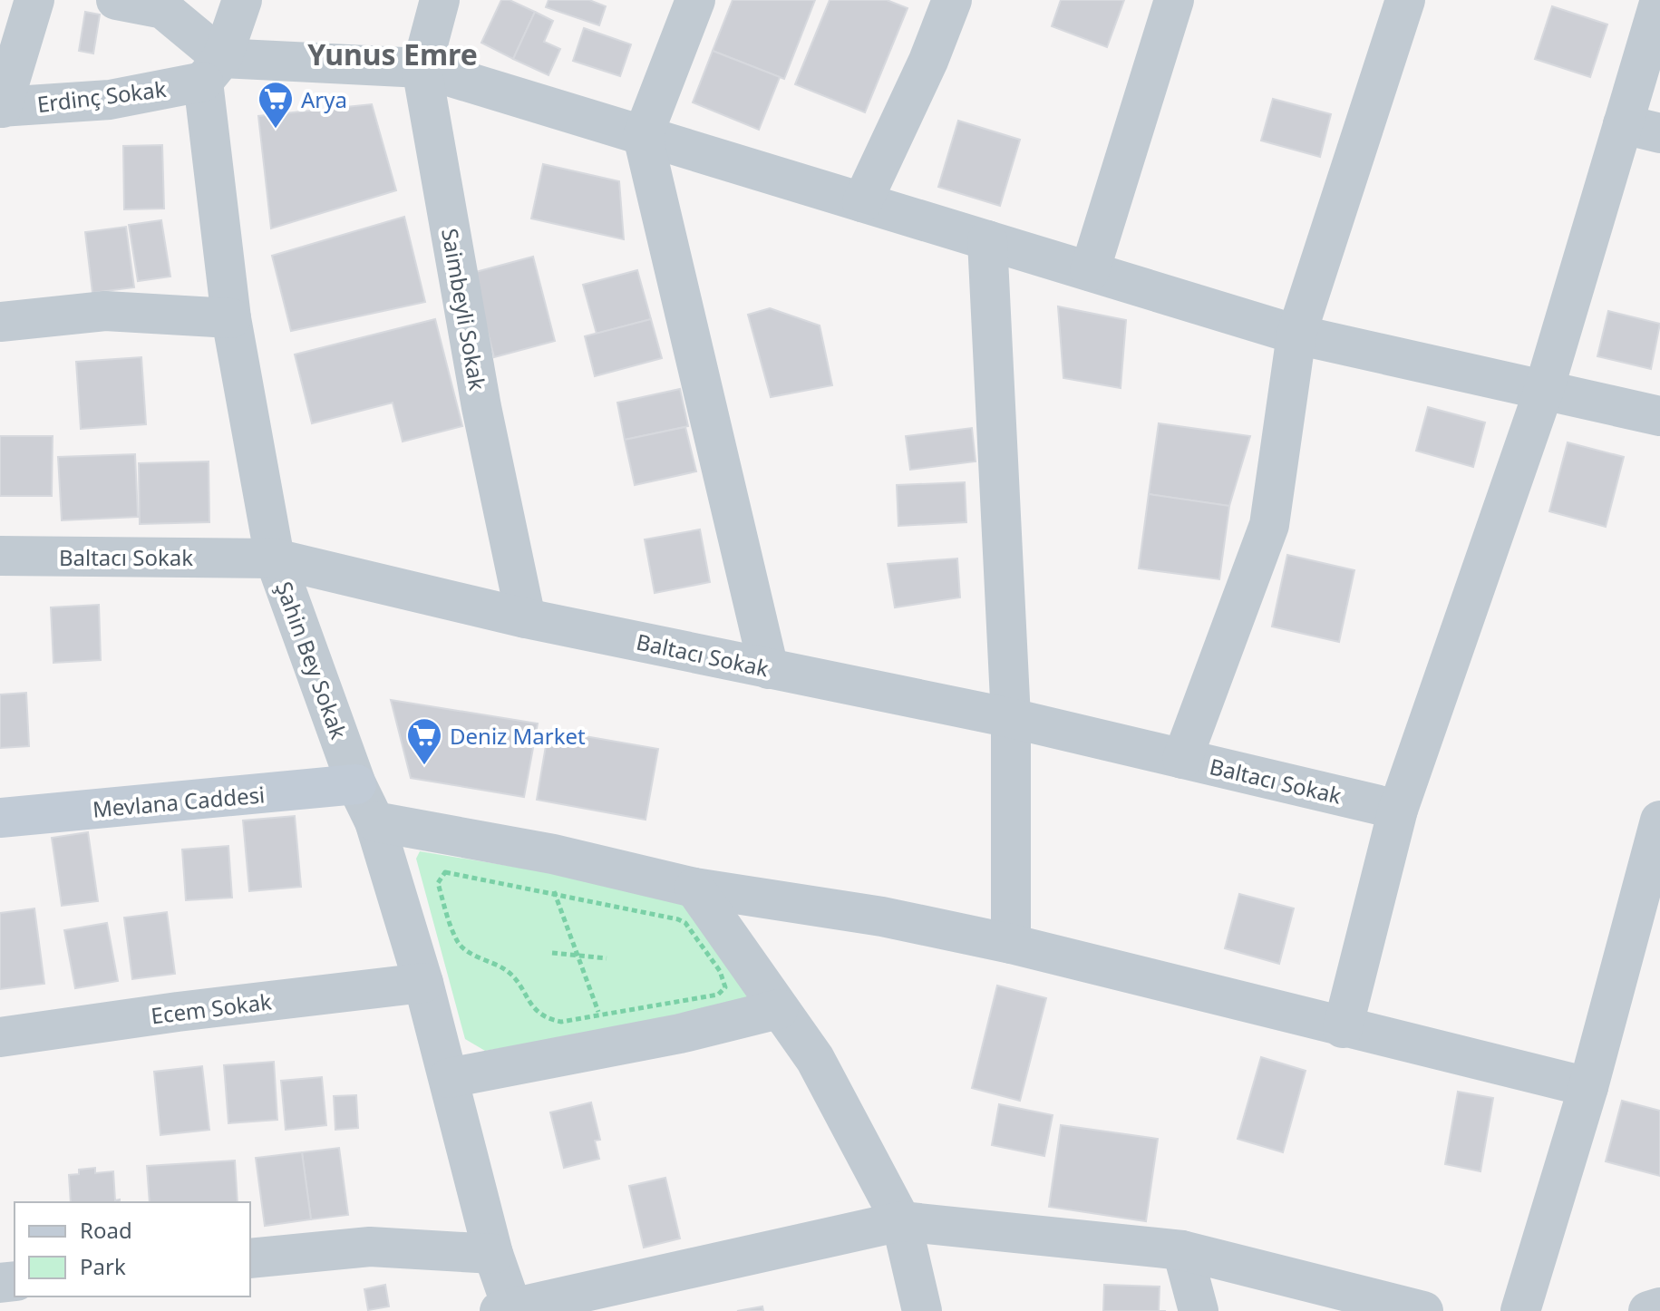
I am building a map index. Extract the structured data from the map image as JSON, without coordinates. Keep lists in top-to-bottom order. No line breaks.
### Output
{"streets":{"street":["Erdinç Sokak","Saimbeyli Sokak","Baltacı Sokak","Şahin Bey Sokak","Mevlana Caddesi","Ecem Sokak"]},"crossings":[["Erdinç Sokak","Saimbeyli Sokak"],["Erdinç Sokak","Şahin Bey Sokak"],["Saimbeyli Sokak","Baltacı Sokak"],["Baltacı Sokak","Şahin Bey Sokak"],["Şahin Bey Sokak","Mevlana Caddesi"],["Şahin Bey Sokak","Ecem Sokak"]],"districts":["Yunus Emre"],"places":{"supermarket":["Arya","Deniz Market"]},"legend":["Road","Park"]}
